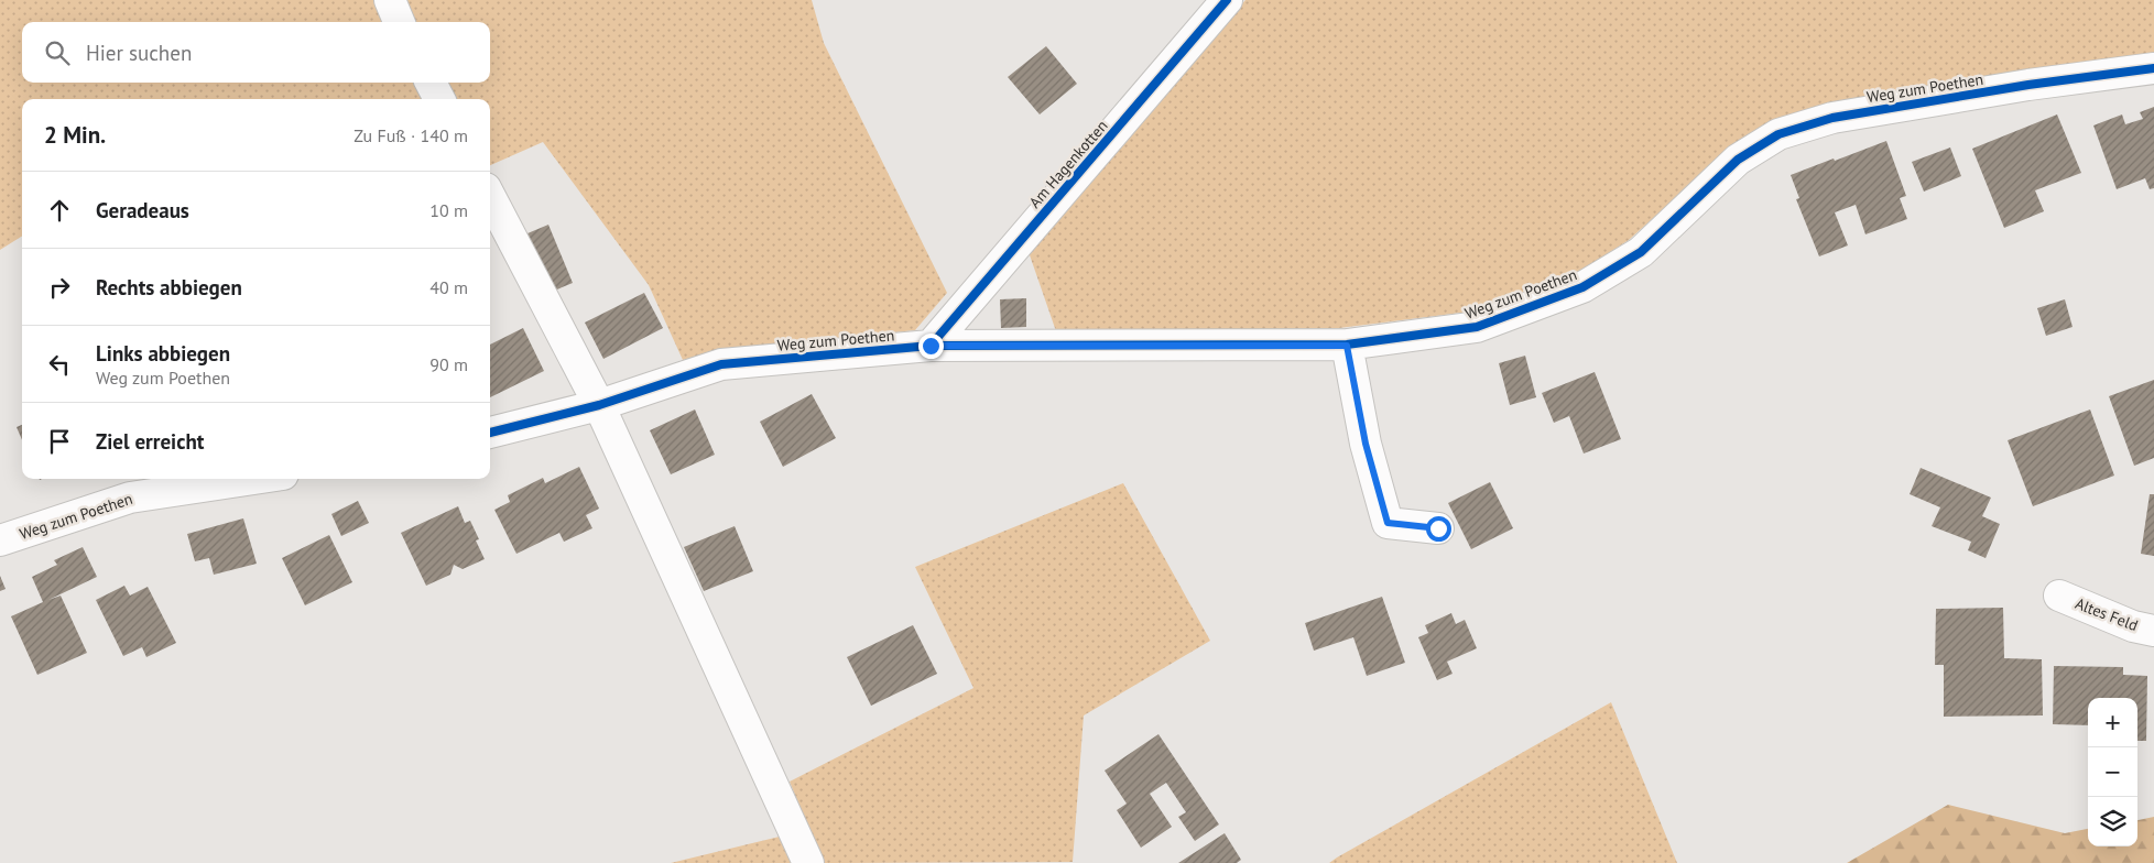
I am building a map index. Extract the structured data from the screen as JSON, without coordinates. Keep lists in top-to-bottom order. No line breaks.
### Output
{"streets":{"street":["Weg zum Poethen","Am Hagenkotten","Altes Feld"]},"crossings":[["Weg zum Poethen","Am Hagenkotten"]],"page":{"search":"Hier suchen","heading":["2 Min.","Zu Fuß · 140 m"],"list":[["Geradeaus","10 m"],["Rechts abbiegen","40 m"],["Links abbiegen","Weg zum Poethen","90 m"],"Ziel erreicht"],"map_buttons":["+","−"]}}
